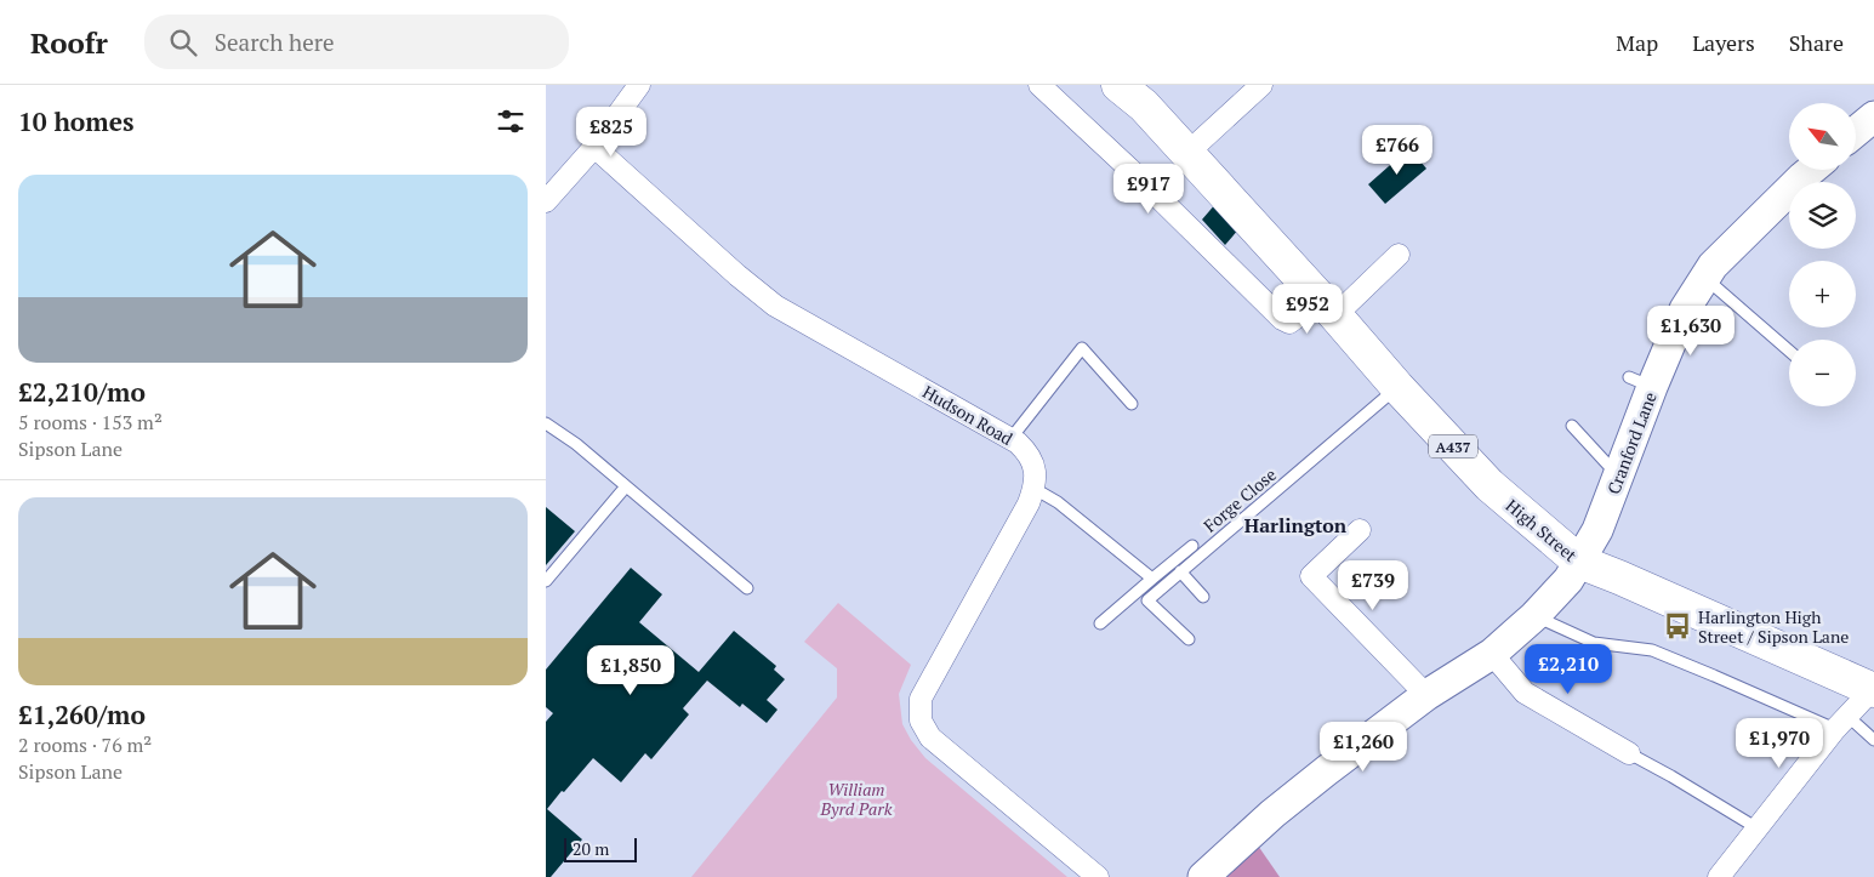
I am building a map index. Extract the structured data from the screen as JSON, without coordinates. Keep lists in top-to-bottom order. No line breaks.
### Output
{"streets":{"main road":["A437","High Street"],"street":["Hudson Road","Cranford Lane"],"lane":["Forge Close"]},"crossings":[["Cranford Lane","High Street"],["Forge Close","High Street"]],"districts":["Harlington"],"parks":["William Byrd Park"],"places":{"bus stop":["Harlington High Street / Sipson Lane"]},"scale_bar":"20 m","north":"top left","page":{"header":"Roofr","search":"Search here","nav":["Map","Layers","Share"],"heading":"10 homes","map_buttons":["+","−"],"price":["£825","£766","£917","£952","£1,630","£739","£2,210","£1,850","£1,970","£1,260"],"list":[{"name":"£2,210/mo","note":"5 rooms · 153 m² · Sipson Lane"},{"name":"£1,260/mo","note":"2 rooms · 76 m² · Sipson Lane"}],"scale":"20 m"}}
